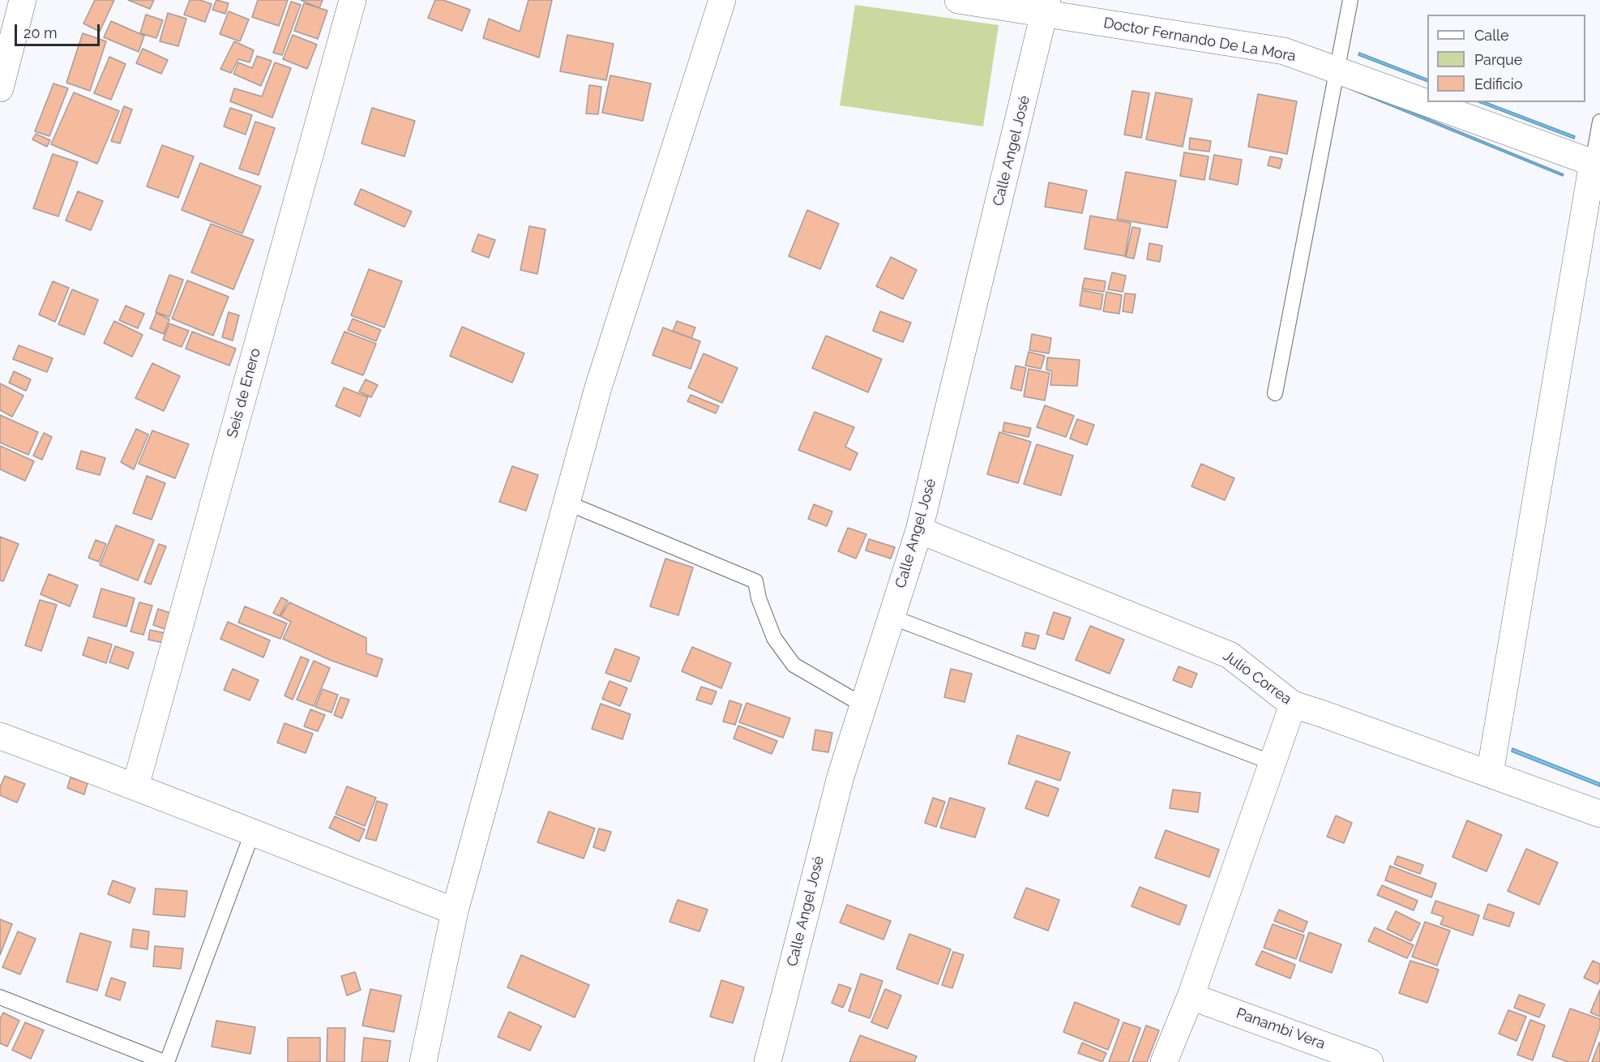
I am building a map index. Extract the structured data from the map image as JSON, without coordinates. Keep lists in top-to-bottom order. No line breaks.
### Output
{"streets":{"street":["Doctor Fernando De La Mora","Calle Angel José","Seis de Enero","Julio Correa","Panambi Vera"]},"crossings":[["Doctor Fernando De La Mora","Calle Angel José"],["Calle Angel José","Julio Correa"]],"legend":["Calle","Parque","Edificio"],"scale_bar":"20 m"}
